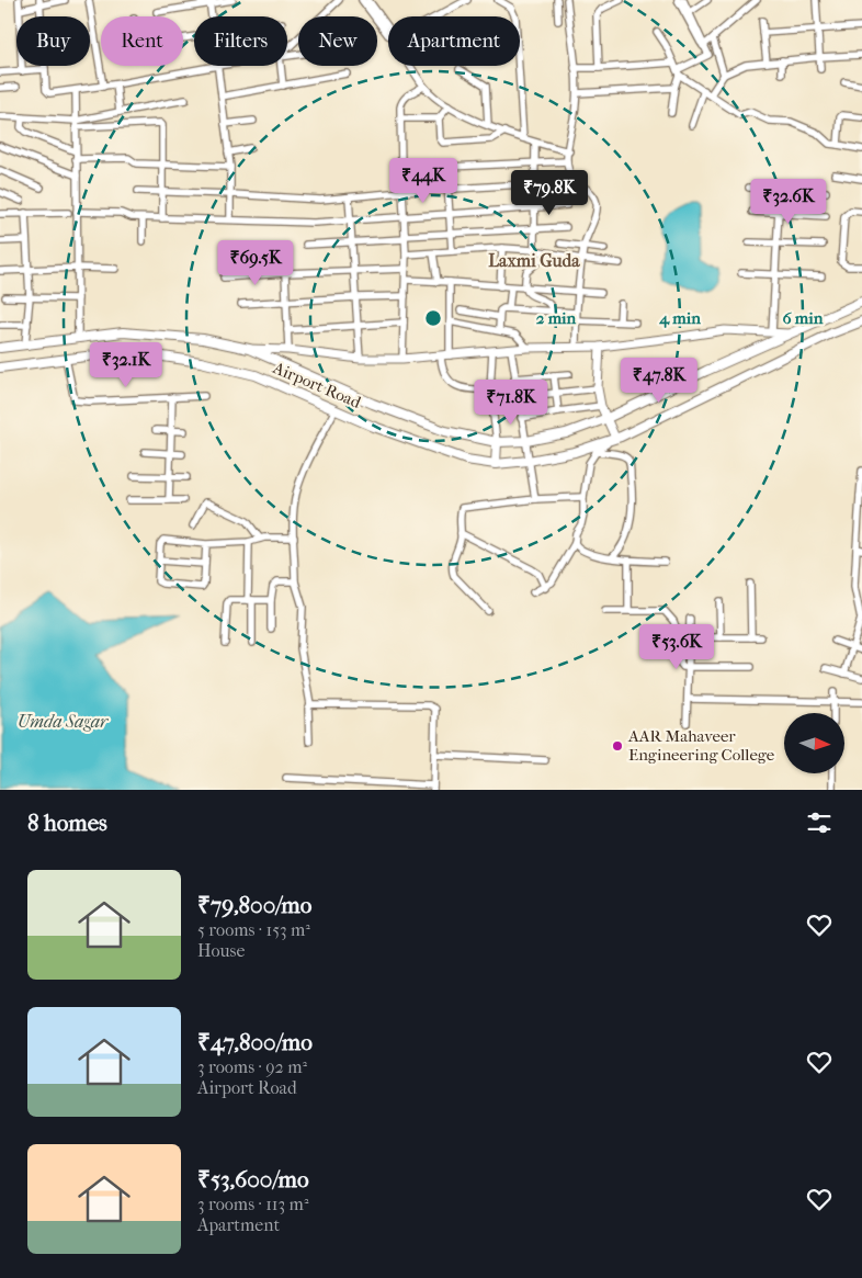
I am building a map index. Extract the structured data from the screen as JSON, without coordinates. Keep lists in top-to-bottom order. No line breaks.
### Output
{"streets":{"main road":["Airport Road"]},"districts":["Laxmi Guda"],"water":["Umda Sagar"],"places":["AAR Mahaveer Engineering College"],"north":"right","page":{"chip":["Buy","Rent","Filters","New","Apartment"],"price":["₹44K","₹79.8K","₹32.6K","₹69.5K","₹32.1K","₹47.8K","₹71.8K","₹53.6K"],"heading":"8 homes","list":[{"name":"₹79,800/mo","note":"5 rooms · 153 m² · House"},{"name":"₹47,800/mo","note":"3 rooms · 92 m² · Airport Road"},{"name":"₹53,600/mo","note":"3 rooms · 113 m² · Apartment"}]},"rings":["2 min","4 min","6 min"]}
